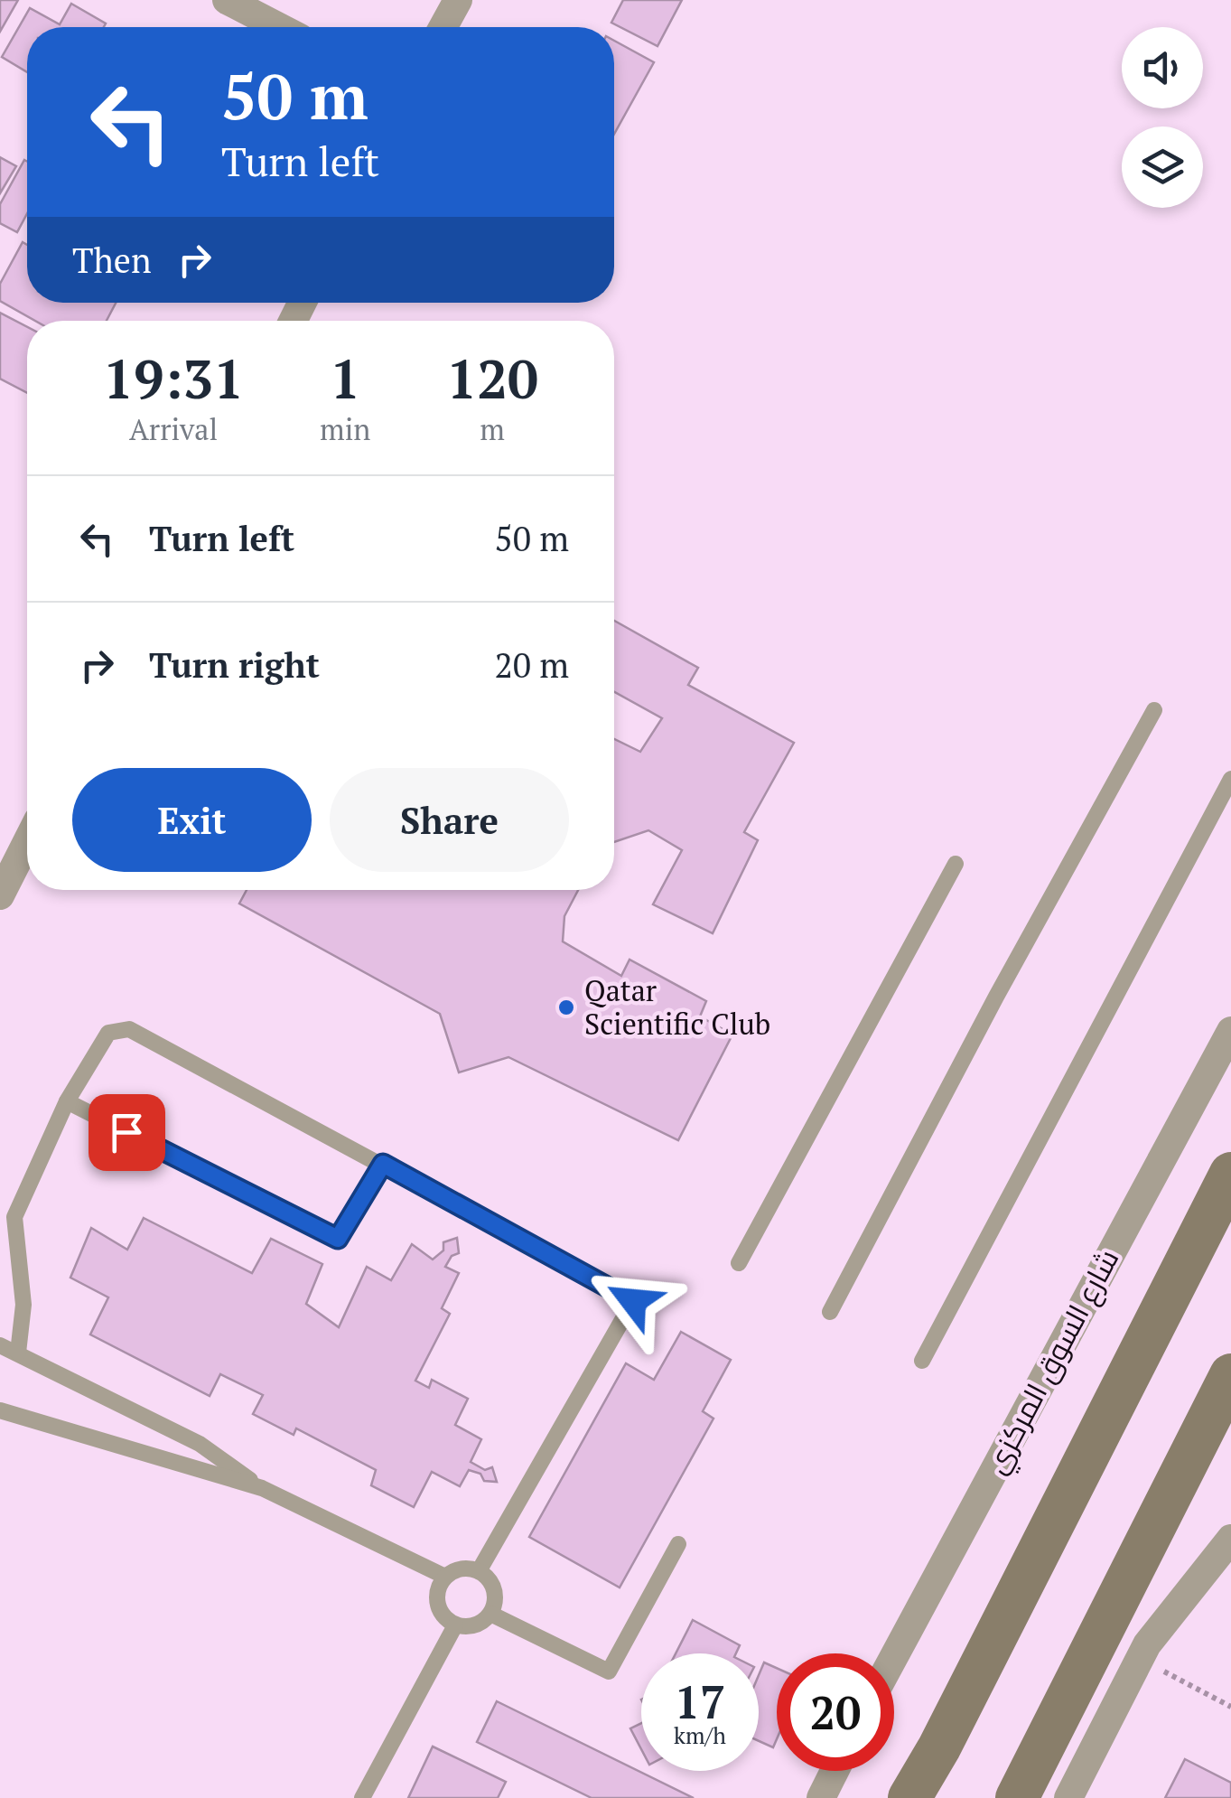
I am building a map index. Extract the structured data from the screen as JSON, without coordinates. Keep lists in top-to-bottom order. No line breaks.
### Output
{"streets":{"street":["شارع السوق المركزي"]},"places":["Qatar Scientific Club"],"page":{"turn":["50 m","Turn left"],"then":"Then","eta":["19:31","Arrival","1","min","120","m"],"list":[{"name":"Turn left","value":"50 m"},{"name":"Turn right","value":"20 m"}],"buttons":["Exit","Share"],"speed":"17 km/h","limit":"20"}}
